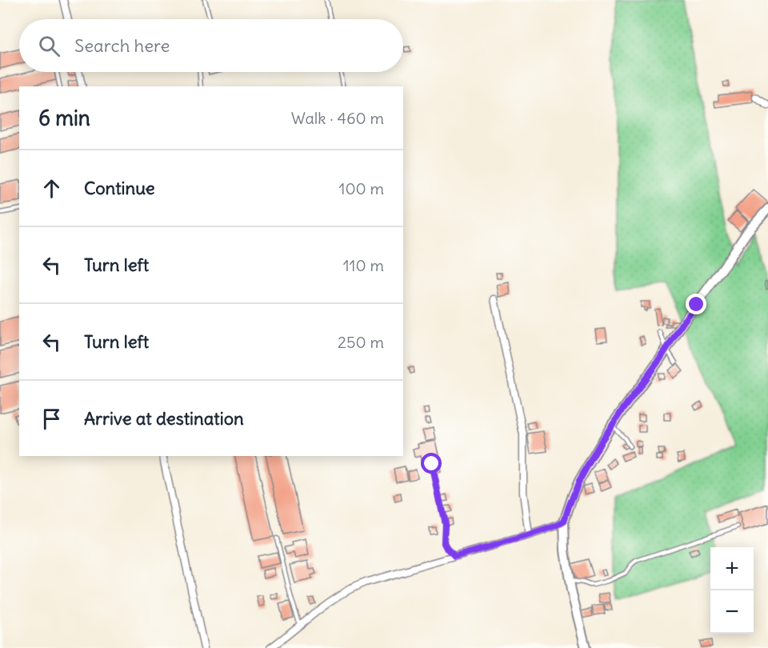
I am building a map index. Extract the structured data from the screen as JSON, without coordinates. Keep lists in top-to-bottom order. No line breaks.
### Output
{"page":{"search":"Search here","heading":["6 min","Walk · 460 m"],"list":[["Continue","100 m"],["Turn left","110 m"],["Turn left","250 m"],"Arrive at destination"],"map_buttons":["+","−"]}}
